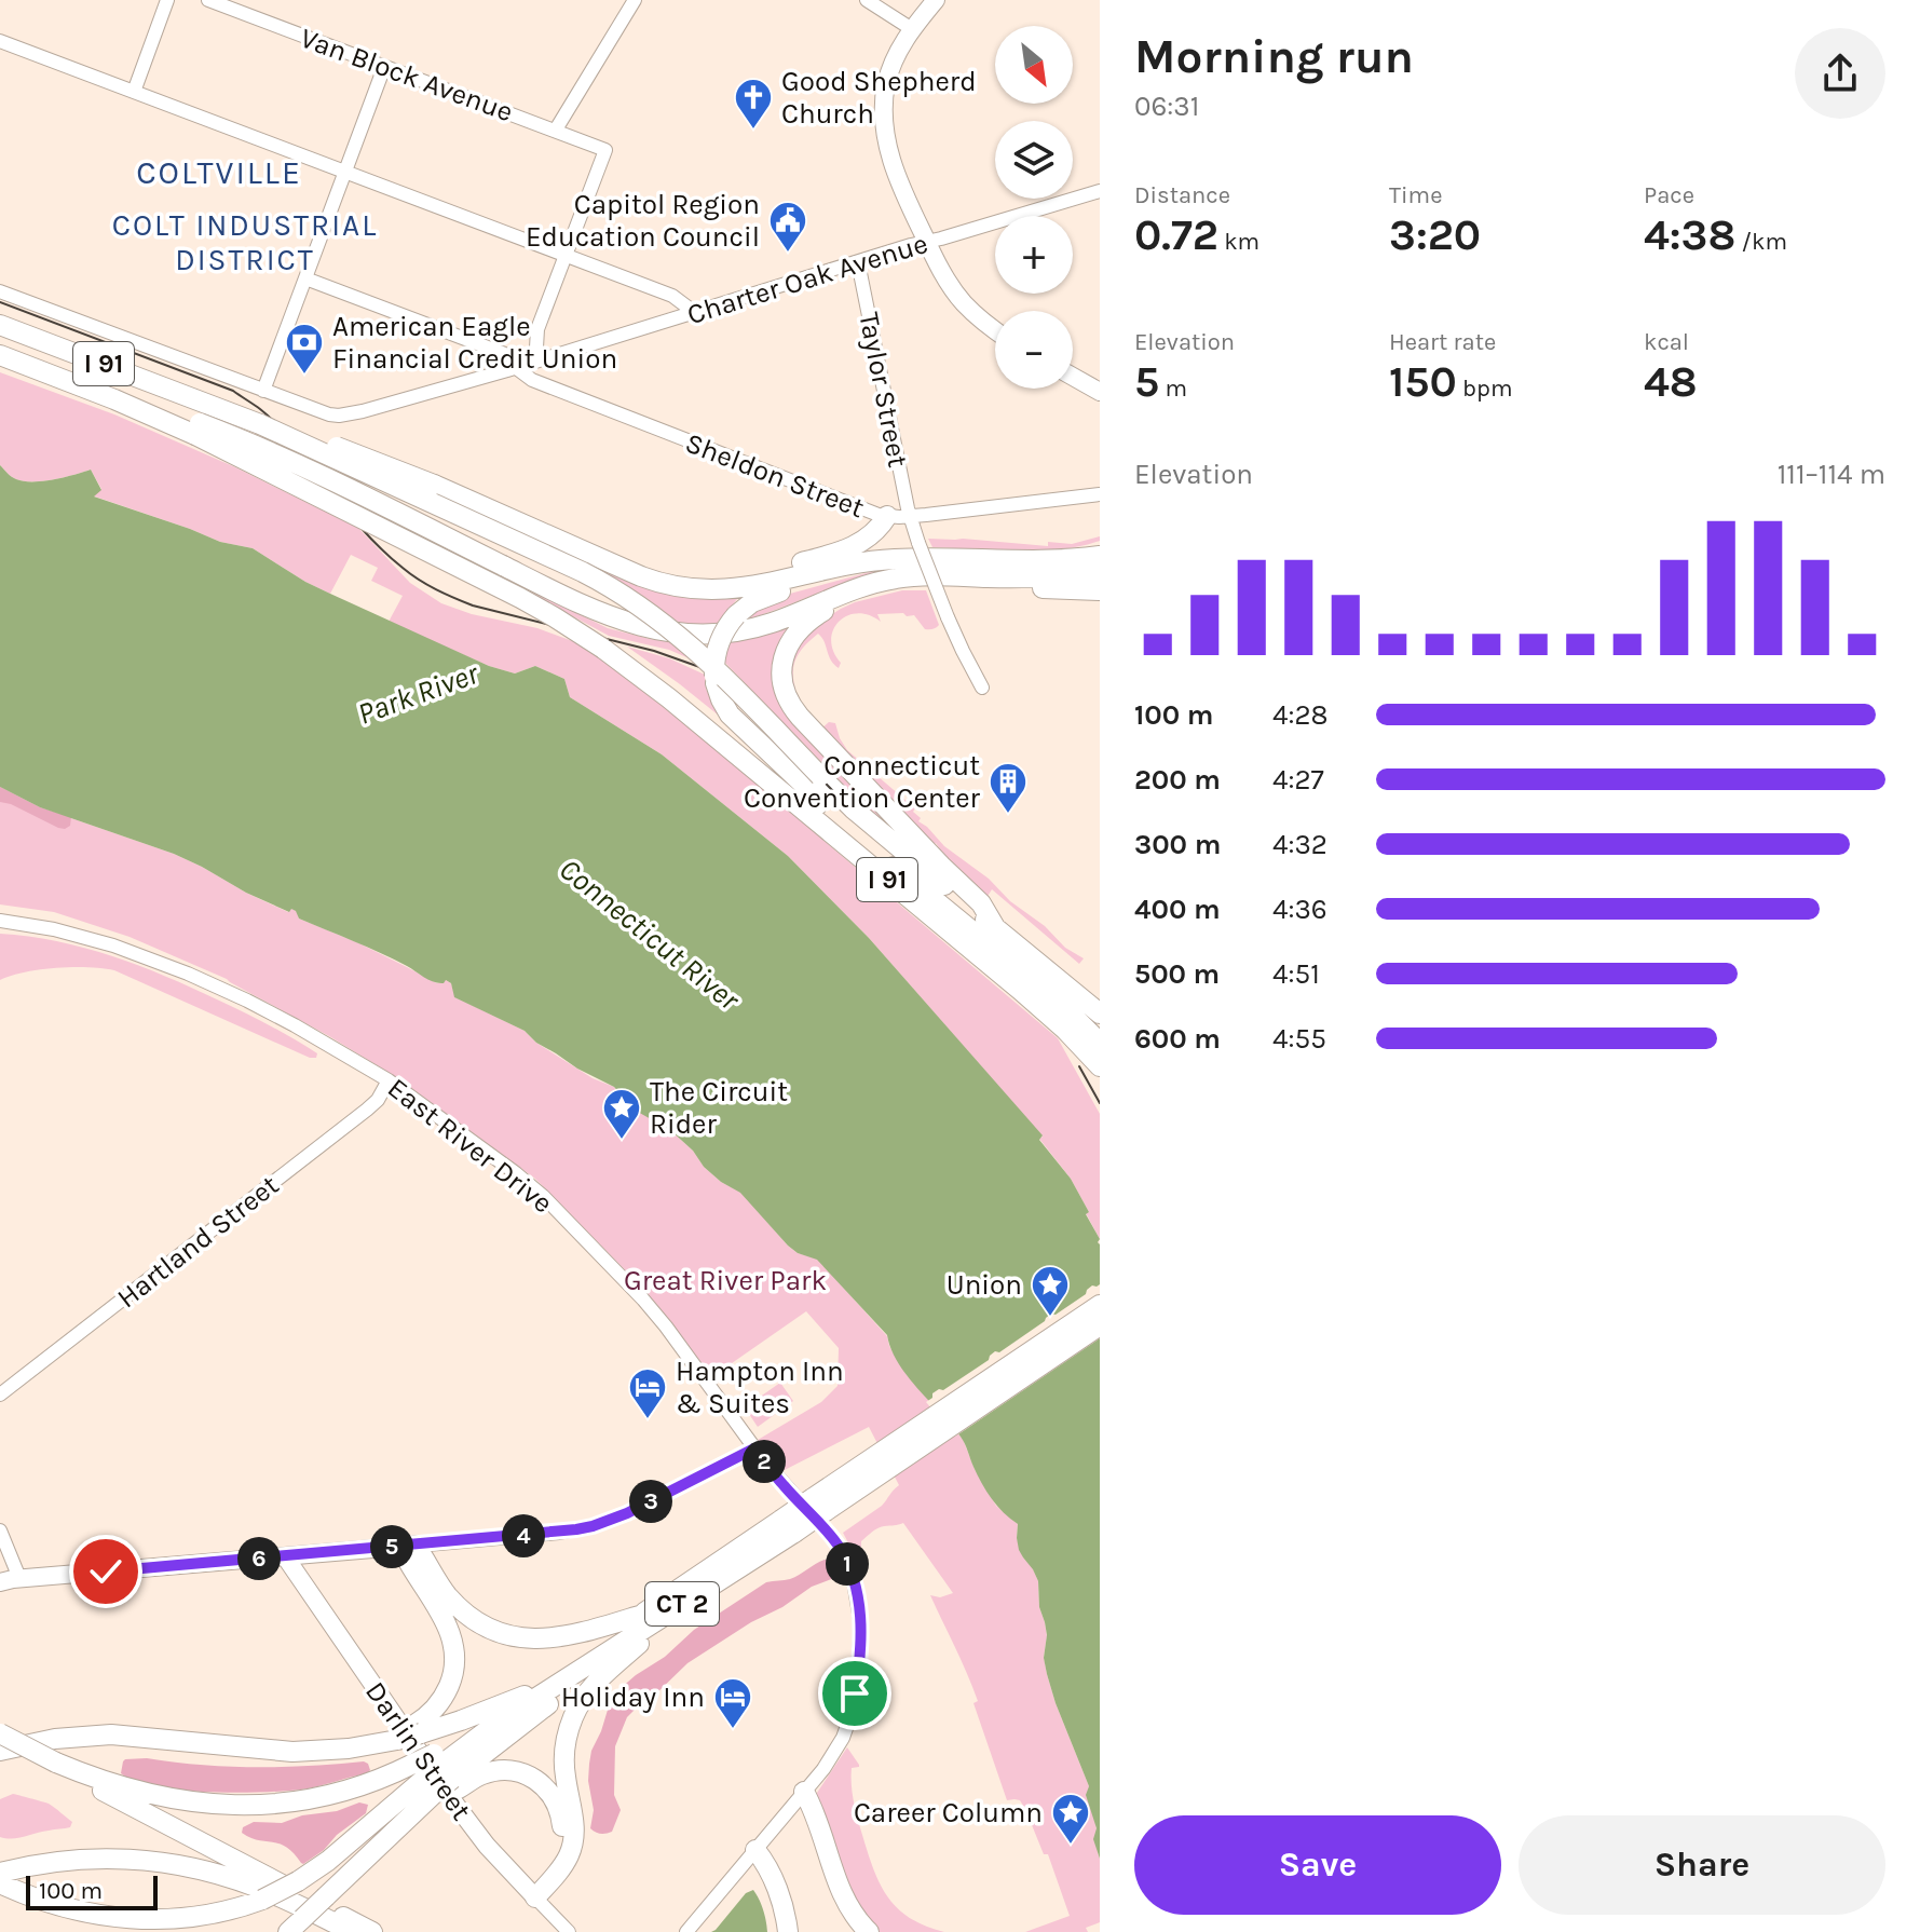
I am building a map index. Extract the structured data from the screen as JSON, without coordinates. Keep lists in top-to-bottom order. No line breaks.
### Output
{"streets":{"highway":["I 91","CT 2"],"main road":["Darlin Street"],"street":["Van Block Avenue","Charter Oak Avenue","Taylor Street","Sheldon Street","East River Drive","Hartland Street"]},"crossings":[["Charter Oak Avenue","Taylor Street"],["Charter Oak Avenue","Sheldon Street"],["Taylor Street","Sheldon Street"],["East River Drive","Hartland Street"]],"districts":["COLTVILLE","COLT INDUSTRIAL DISTRICT"],"water":["Park River","Connecticut River"],"parks":["Great River Park"],"places":{"church":["Good Shepherd Church"],"public building":["Capitol Region Education Council"],"bank":["American Eagle Financial Credit Union"],"building":["Connecticut Convention Center"],"place":["The Circuit Rider","Union","Career Column"],"hotel":["Hampton Inn & Suites","Holiday Inn"]},"scale_bar":"100 m","north":"bottom right","page":{"heading":["Morning run","06:31"],"map_buttons":["+","−"],"stats":[["Distance","0.72 km"],["Time","3:20"],["Pace","4:38 /km"],["Elevation","5 m"],["Heart rate","150 bpm"],["kcal","48"]],"chart":["Elevation","111–114 m"],"list":[{"name":"100 m","note":"4:28"},{"name":"200 m","note":"4:27"},{"name":"300 m","note":"4:32"},{"name":"400 m","note":"4:36"},{"name":"500 m","note":"4:51"},{"name":"600 m","note":"4:55"}],"pins":["2","3","4","5","6","1"],"buttons":["Save","Share"],"scale":"100 m"}}
